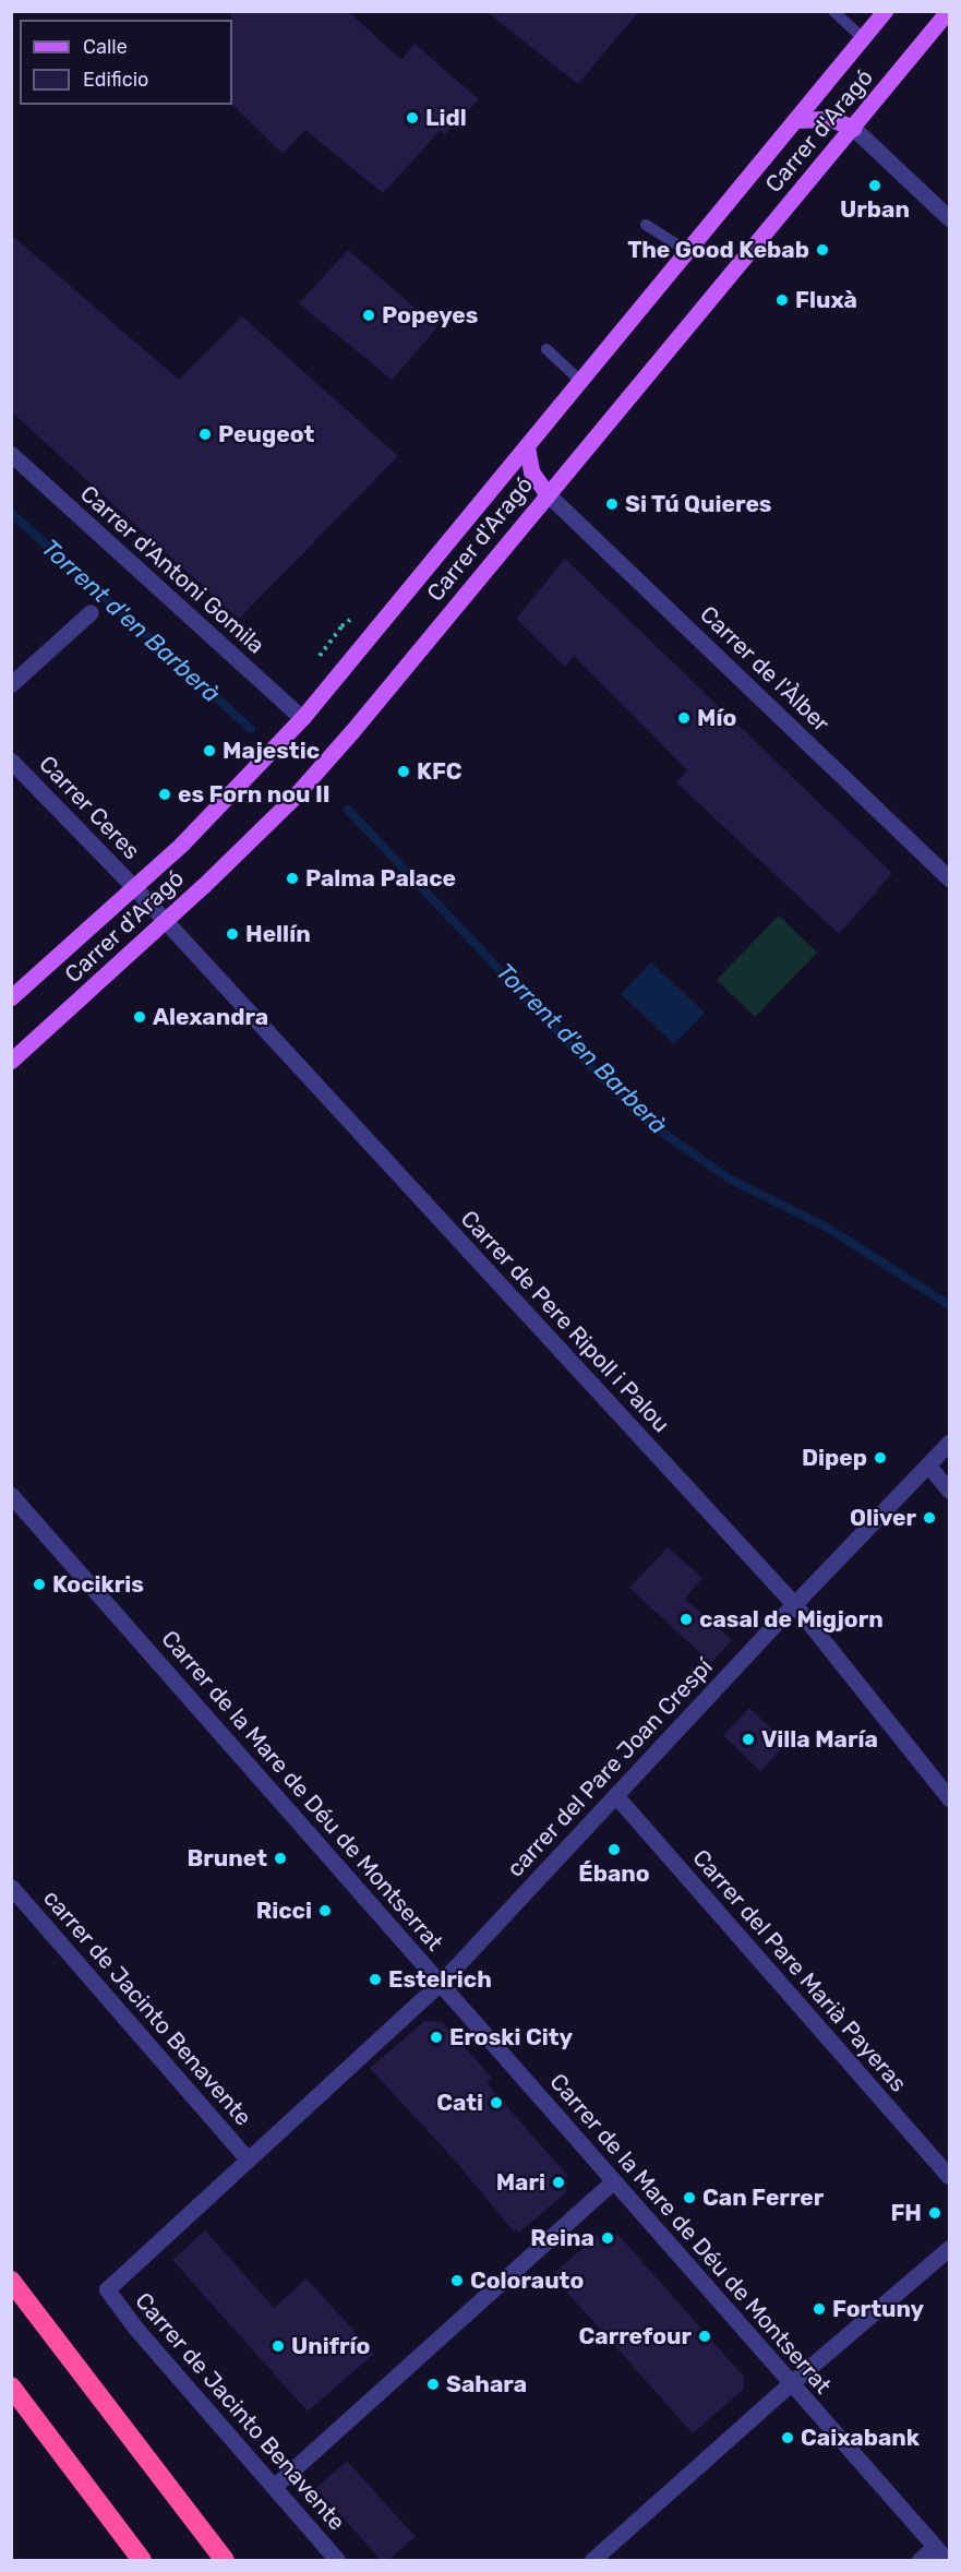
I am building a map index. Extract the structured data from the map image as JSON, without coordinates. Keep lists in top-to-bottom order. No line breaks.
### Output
{"streets":{"main road":["Carrer d'Aragó"],"street":["Carrer d'Antoni Gomila","Carrer de l'Àlber","Carrer Ceres","Carrer de Pere Ripoll i Palou","carrer del Pare Joan Crespí","Carrer de la Mare de Déu de Montserrat","Carrer del Pare Marià Payeras","carrer de Jacinto Benavente","Carrer de Jacinto Benavente"]},"crossings":[["Carrer d'Aragó","Carrer d'Antoni Gomila"],["Carrer d'Aragó","Carrer de l'Àlber"],["Carrer d'Aragó","Carrer Ceres"],["Carrer d'Aragó","Carrer de Pere Ripoll i Palou"],["Carrer Ceres","Carrer de Pere Ripoll i Palou"],["Carrer de Pere Ripoll i Palou","carrer del Pare Joan Crespí"],["carrer del Pare Joan Crespí","Carrer de la Mare de Déu de Montserrat"],["carrer del Pare Joan Crespí","Carrer del Pare Marià Payeras"],["carrer de Jacinto Benavente","Carrer de Jacinto Benavente"]],"water":["Torrent d'en Barberà"],"places":["Lidl","Urban","The Good Kebab","Fluxà","Popeyes","Peugeot","Si Tú Quieres","Mío","Majestic","KFC","es Forn nou II","Palma Palace","Hellín","Alexandra","Dipep","Oliver","Kocikris","casal de Migjorn","Villa María","Ébano","Brunet","Ricci","Estelrich","Eroski City","Cati","Mari","Can Ferrer","FH","Reina","Colorauto","Fortuny","Carrefour","Unifrío","Sahara","Caixabank"],"legend":["Calle","Edificio"]}
